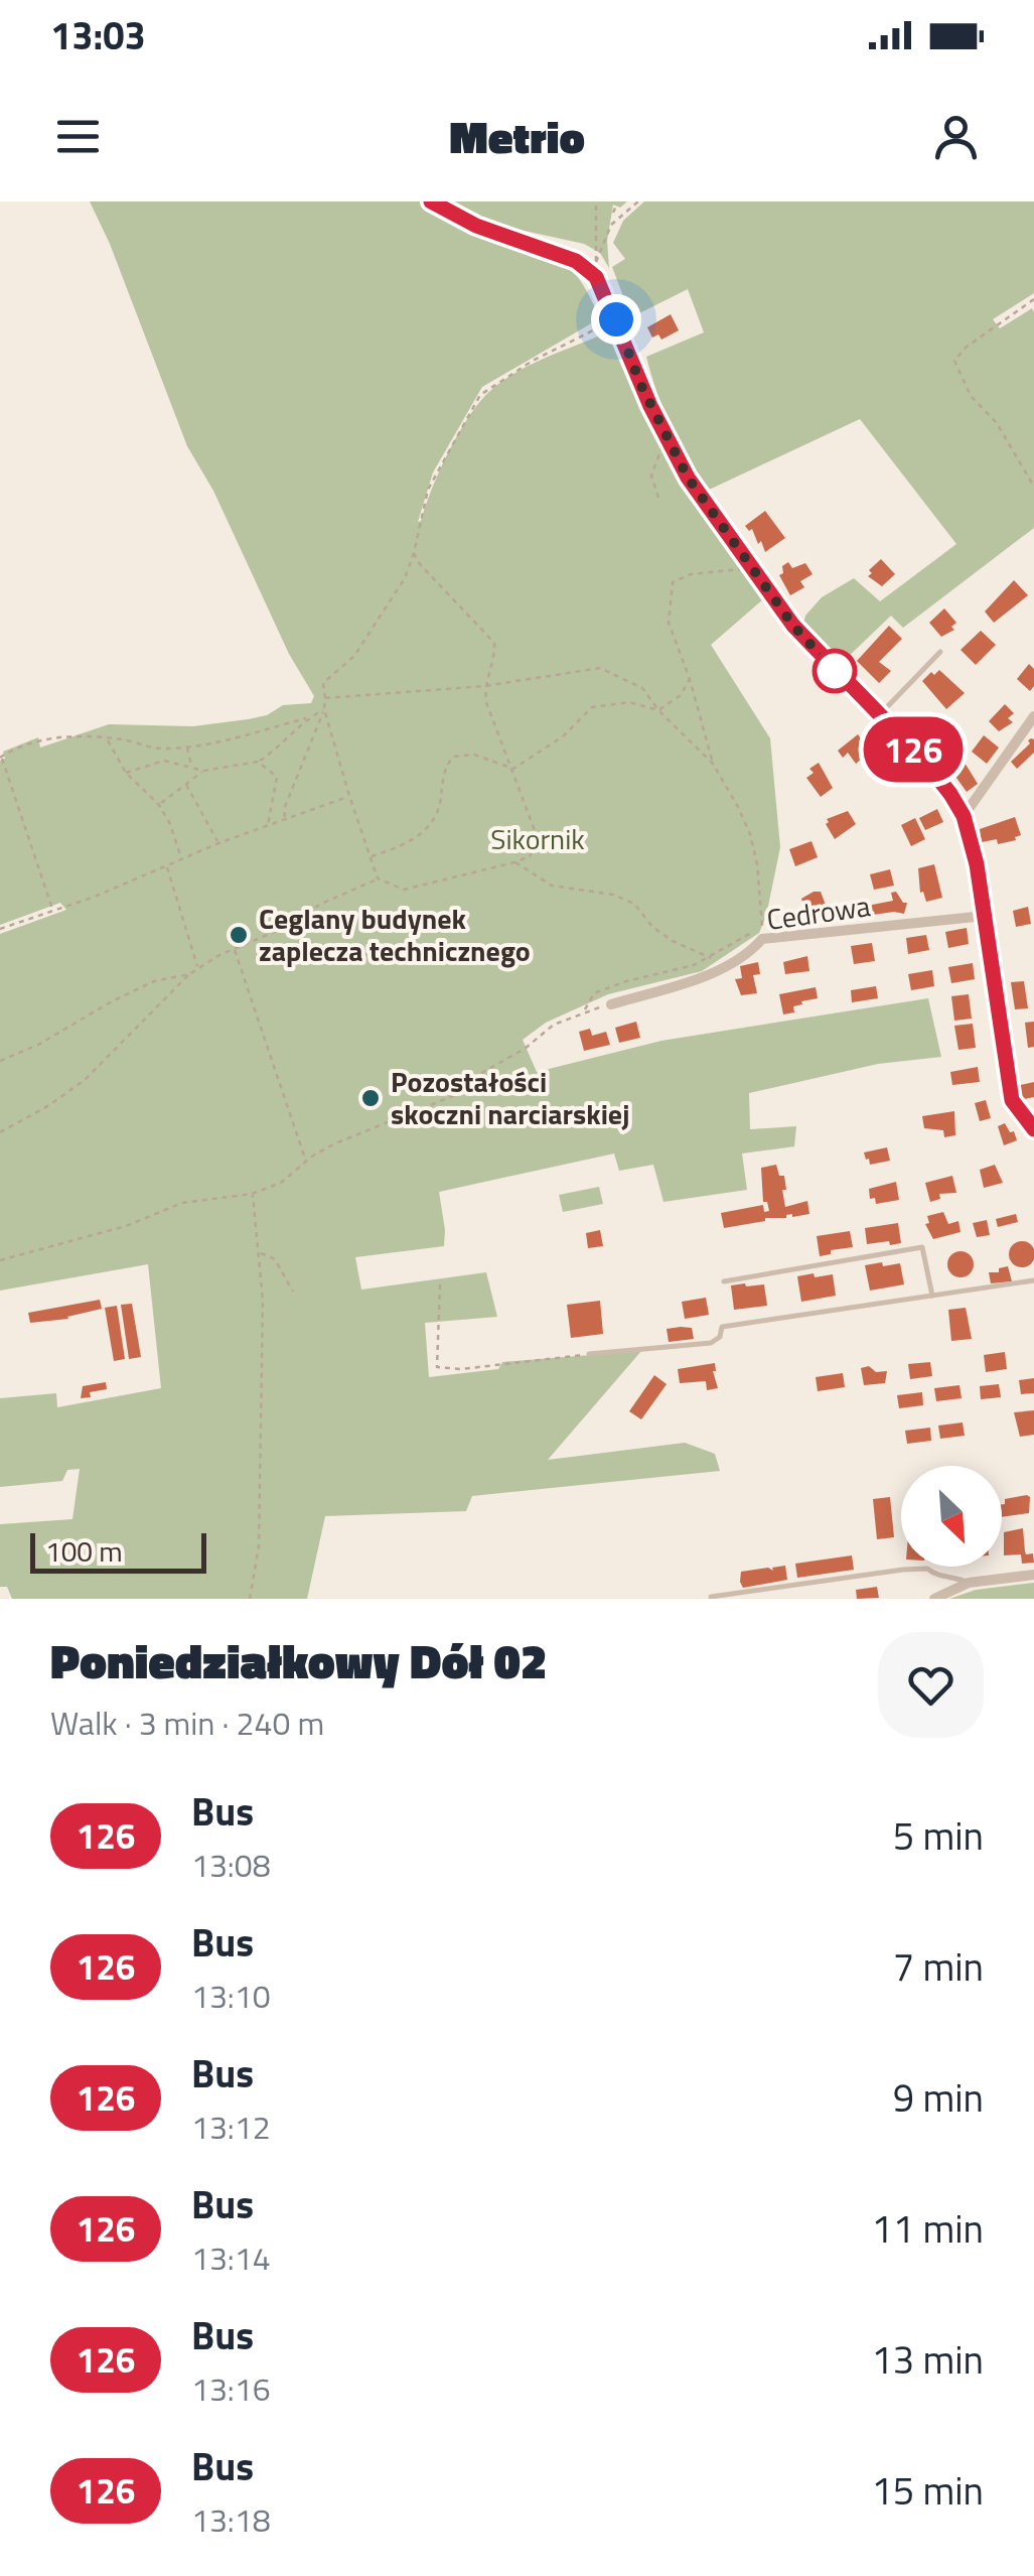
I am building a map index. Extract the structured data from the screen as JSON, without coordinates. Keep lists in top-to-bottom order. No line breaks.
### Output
{"streets":{"street":["Cedrowa"]},"parks":["Sikornik"],"places":["Ceglany budynek zaplecza technicznego","Pozostałości skoczni narciarskiej"],"lines":["bus line 126"],"scale_bar":"100 m","north":"bottom right","page":{"status":"13:03","header":"Metrio","on_map":"126","scale":"100 m","heading":["Poniedziałkowy Dół 02","Walk · 3 min · 240 m"],"list":[{"mark":"126","name":"Bus","note":"13:08","value":"5 min"},{"mark":"126","name":"Bus","note":"13:10","value":"7 min"},{"mark":"126","name":"Bus","note":"13:12","value":"9 min"},{"mark":"126","name":"Bus","note":"13:14","value":"11 min"},{"mark":"126","name":"Bus","note":"13:16","value":"13 min"},{"mark":"126","name":"Bus","note":"13:18","value":"15 min"}]}}
